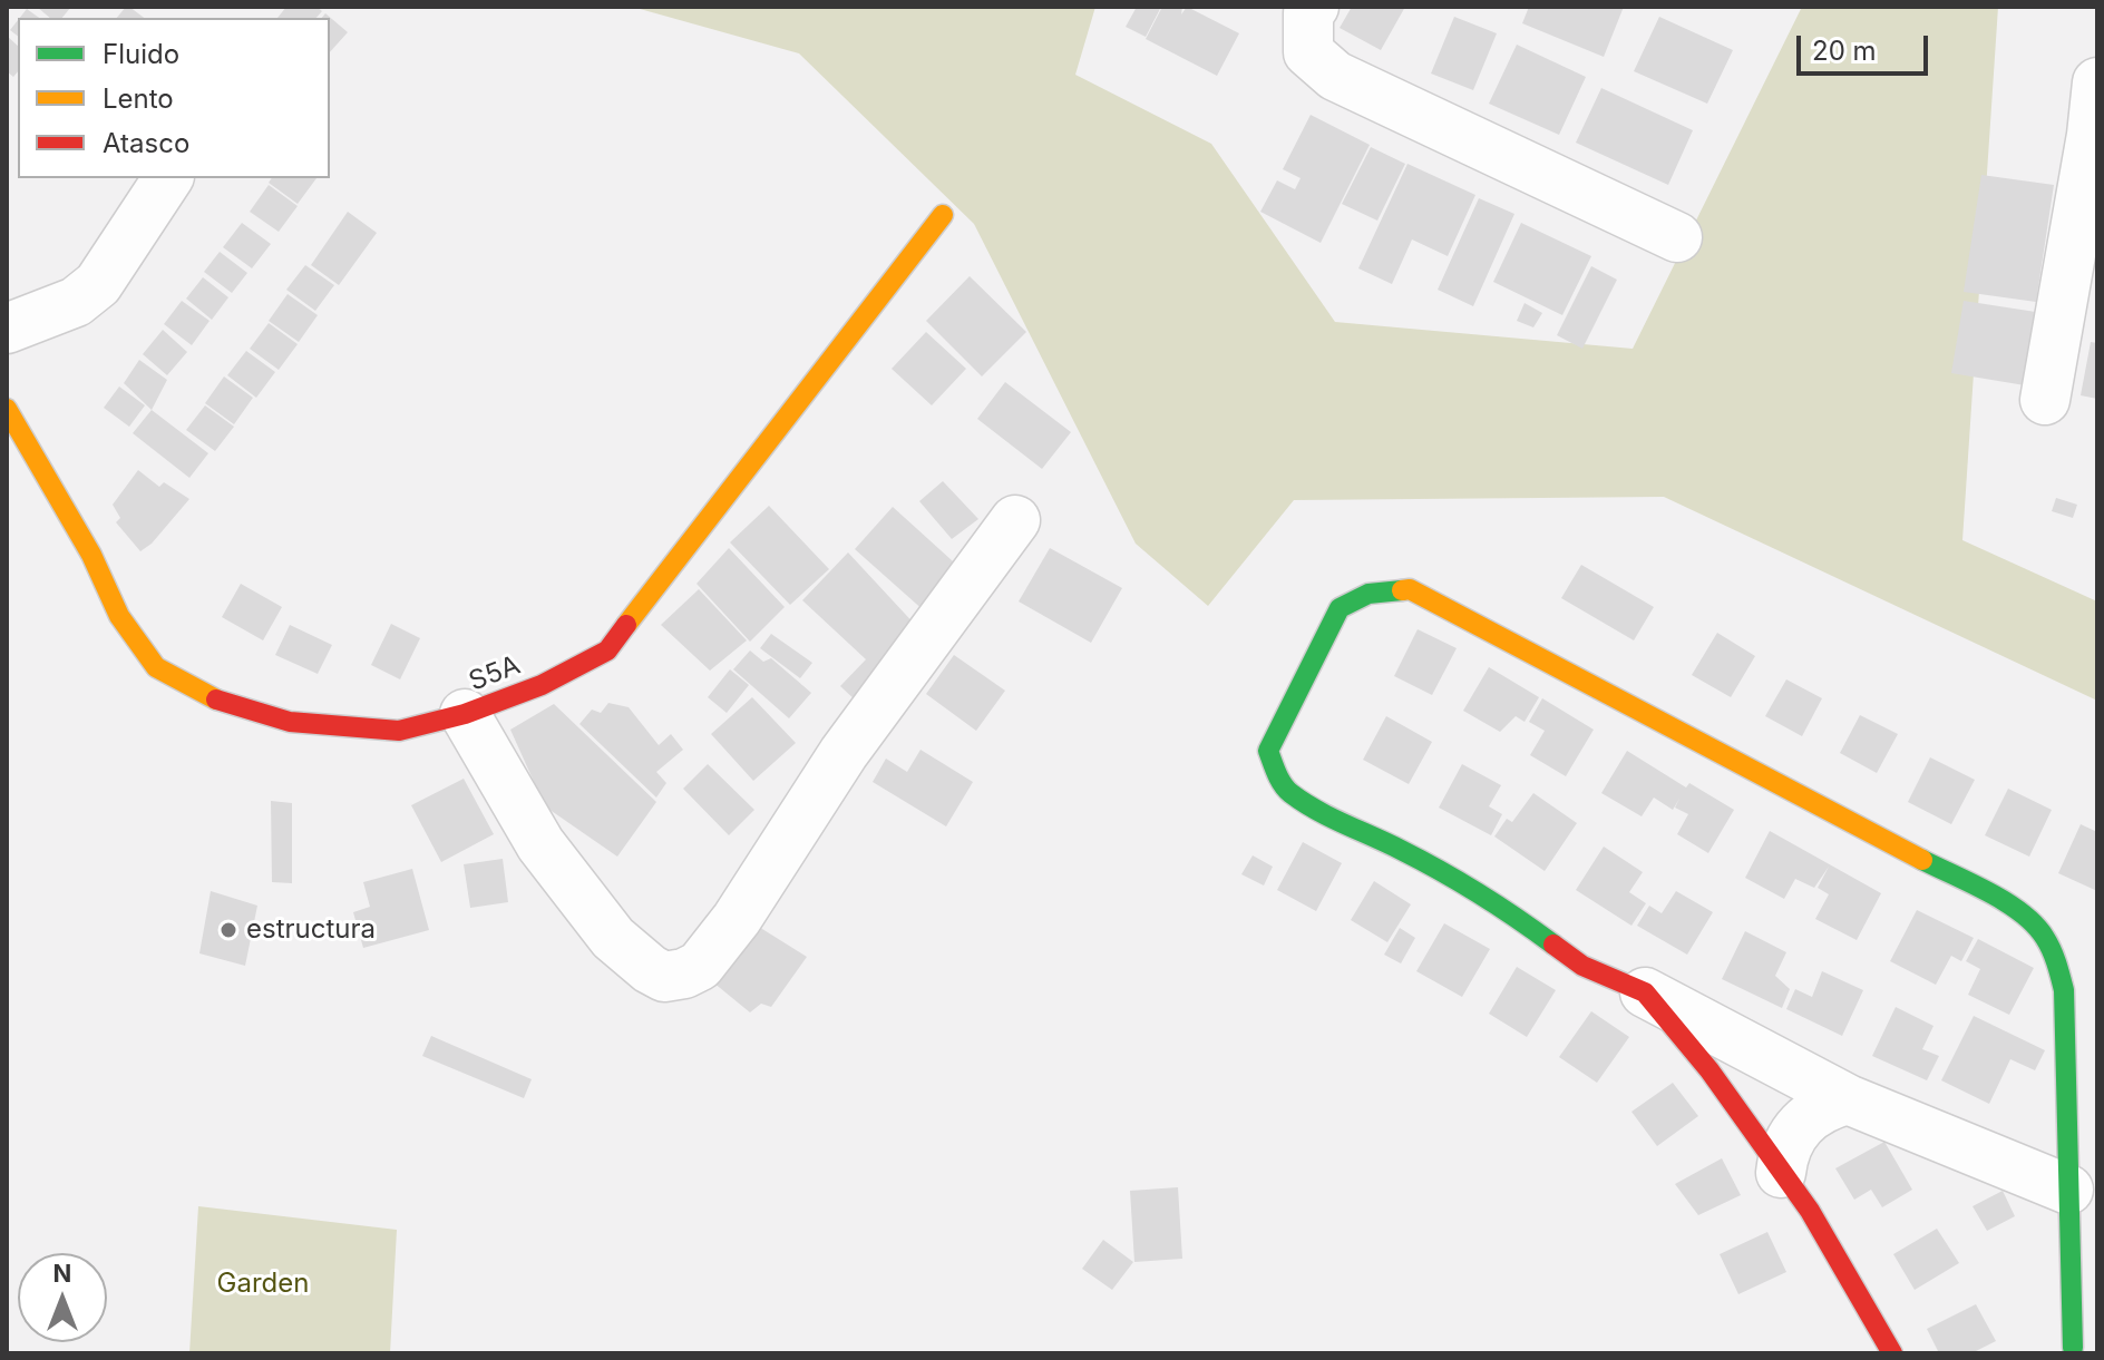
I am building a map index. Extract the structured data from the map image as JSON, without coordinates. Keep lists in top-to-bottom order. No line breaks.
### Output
{"streets":{"street":["S5A"]},"parks":["Garden"],"places":["estructura"],"legend":["Fluido","Lento","Atasco"],"scale_bar":"20 m","north":"top"}
